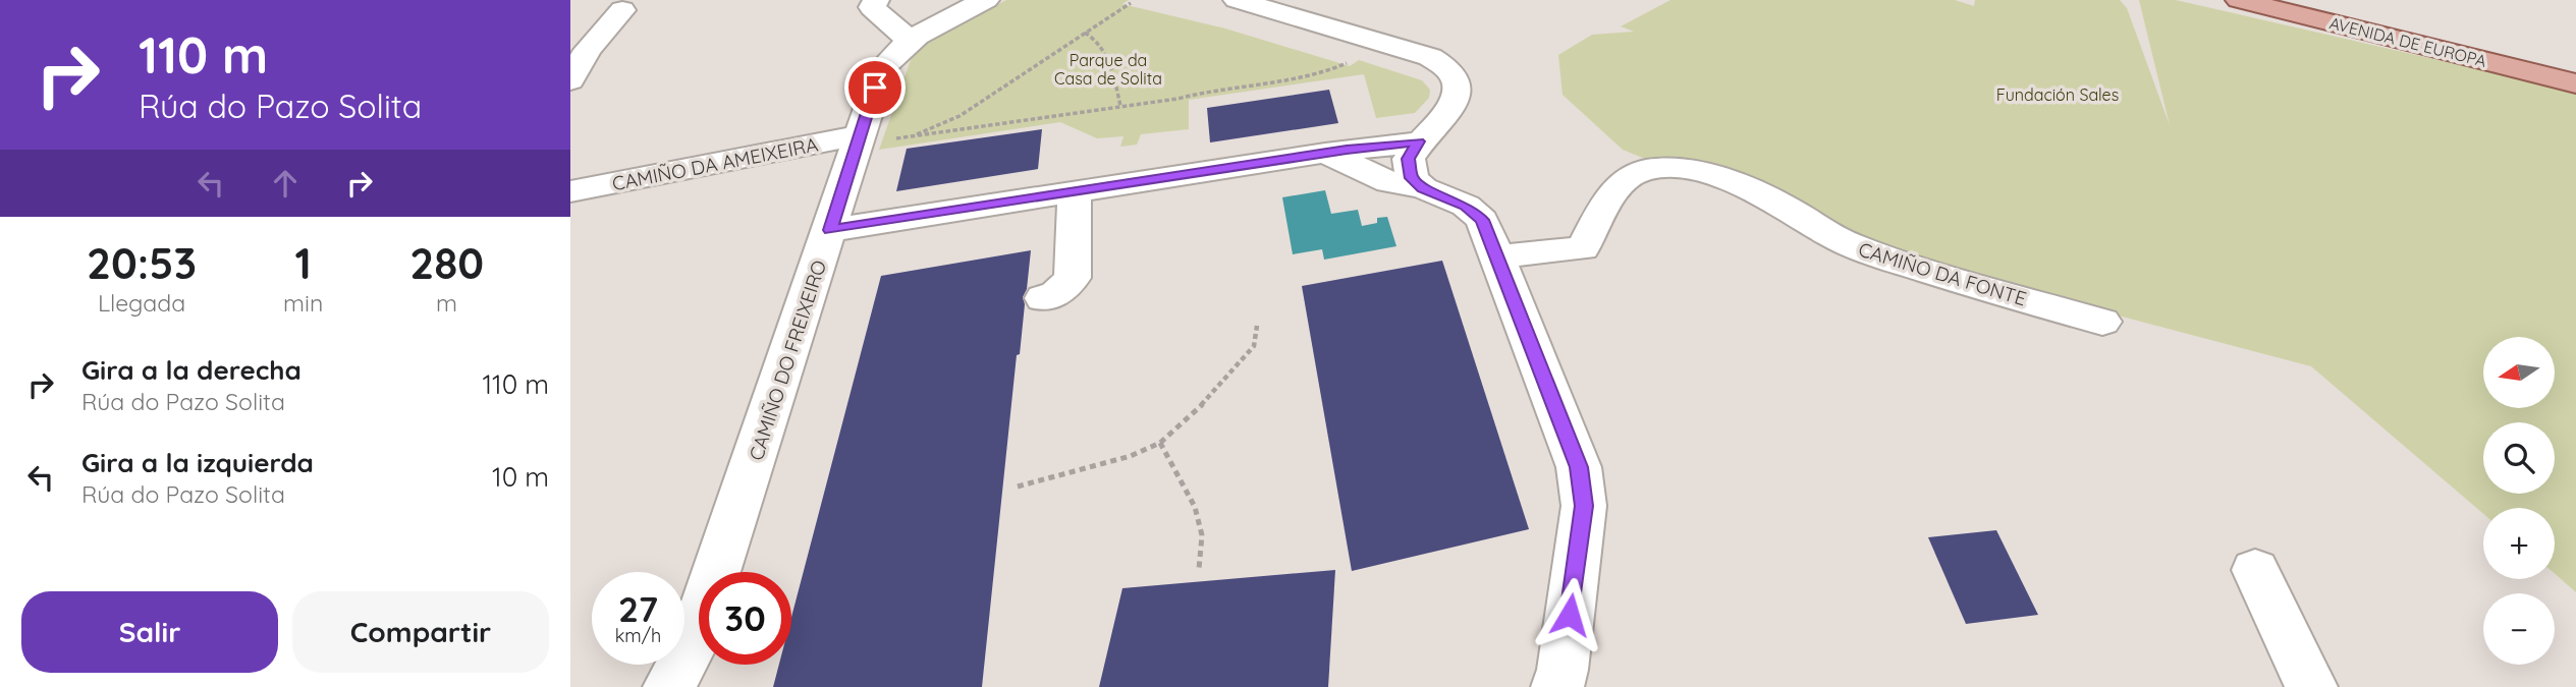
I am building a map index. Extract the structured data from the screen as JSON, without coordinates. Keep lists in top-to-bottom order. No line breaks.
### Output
{"streets":{"main road":["AVENIDA DE EUROPA"],"street":["CAMIÑO DA AMEIXEIRA","CAMIÑO DA FONTE","CAMIÑO DO FREIXEIRO"]},"crossings":[["CAMIÑO DA AMEIXEIRA","CAMIÑO DO FREIXEIRO"]],"parks":["Parque da Casa de Solita","Fundación Sales"],"north":"left","page":{"turn":["110 m","Rúa do Pazo Solita"],"eta":["20:53","Llegada","1","min","280","m"],"map_buttons":["+","−"],"list":[{"name":"Gira a la derecha","note":"Rúa do Pazo Solita","value":"110 m"},{"name":"Gira a la izquierda","note":"Rúa do Pazo Solita","value":"10 m"}],"speed":"27 km/h","limit":"30","buttons":["Salir","Compartir"]}}
